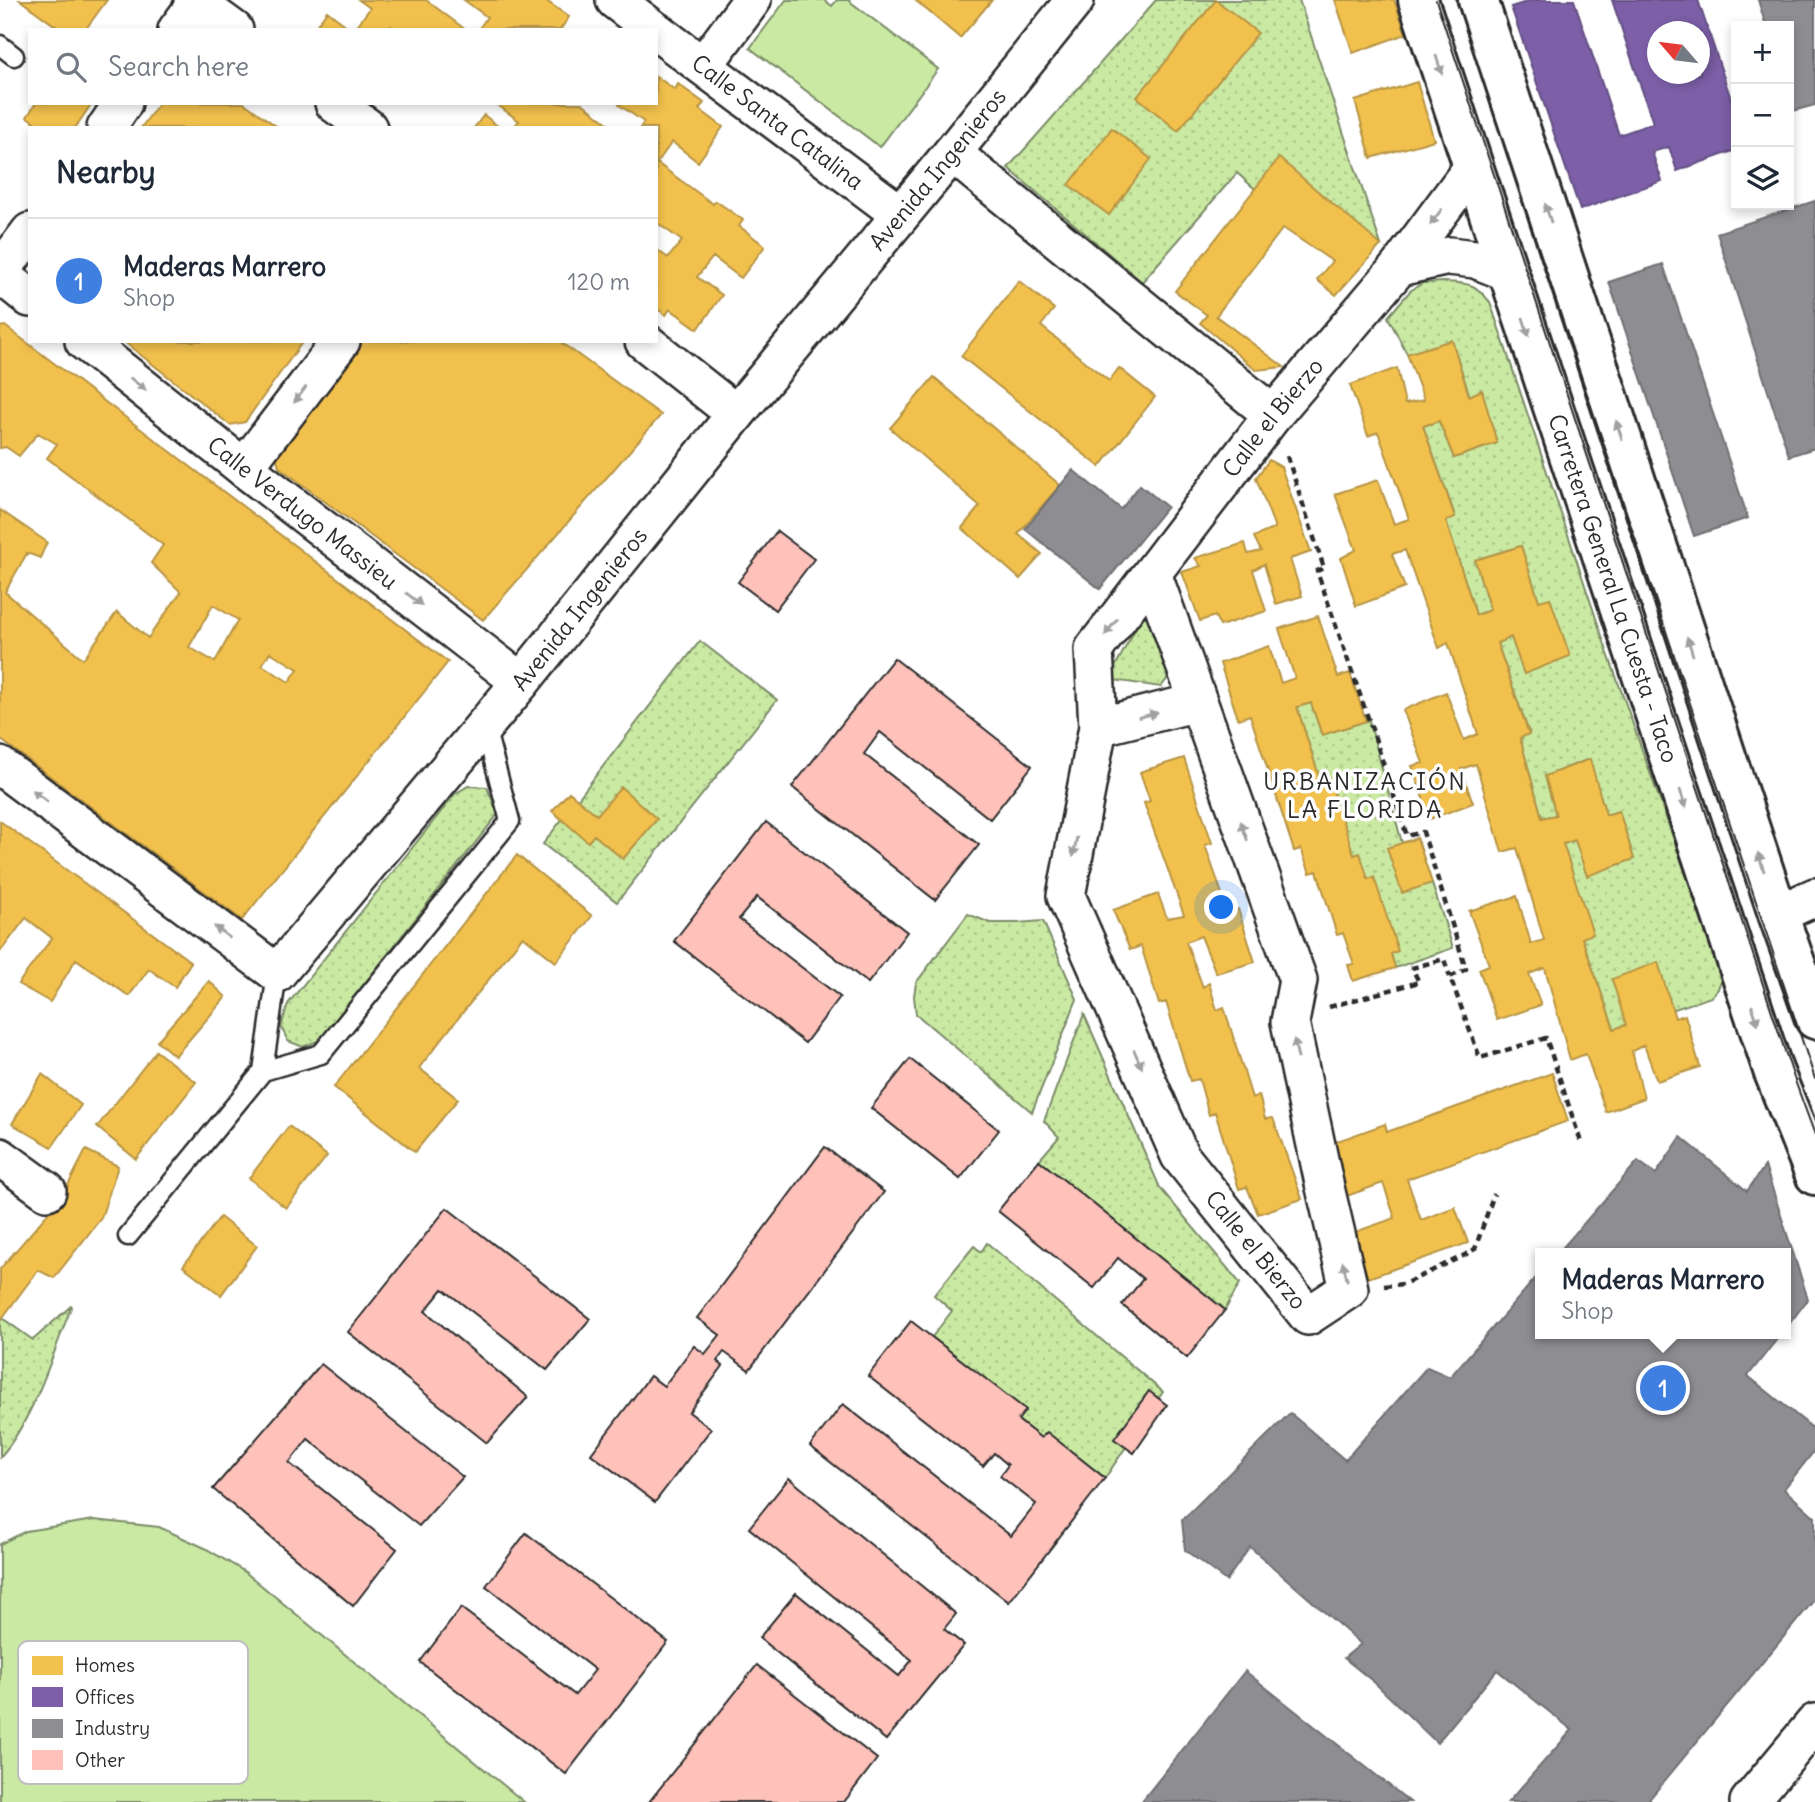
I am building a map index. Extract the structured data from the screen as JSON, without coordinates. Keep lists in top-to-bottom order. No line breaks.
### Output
{"streets":{"main road":["Carretera General La Cuesta - Taco"],"street":["Calle Santa Catalina","Avenida Ingenieros","Calle el Bierzo","Calle Verdugo Massieu"]},"crossings":[["Calle Santa Catalina","Avenida Ingenieros"],["Avenida Ingenieros","Calle Verdugo Massieu"],["Calle el Bierzo","Carretera General La Cuesta - Taco"]],"one_way":["Calle Verdugo Massieu"],"districts":["URBANIZACIÓN LA FLORIDA"],"legend":["Homes","Offices","Industry","Other"],"north":"top left","page":{"map_buttons":["+","−"],"search":"Search here","heading":"Nearby","list":[{"mark":"1","name":"Maderas Marrero","note":"Shop","value":"120 m"}],"popup":["Maderas Marrero","Shop"],"pins":"1"}}
